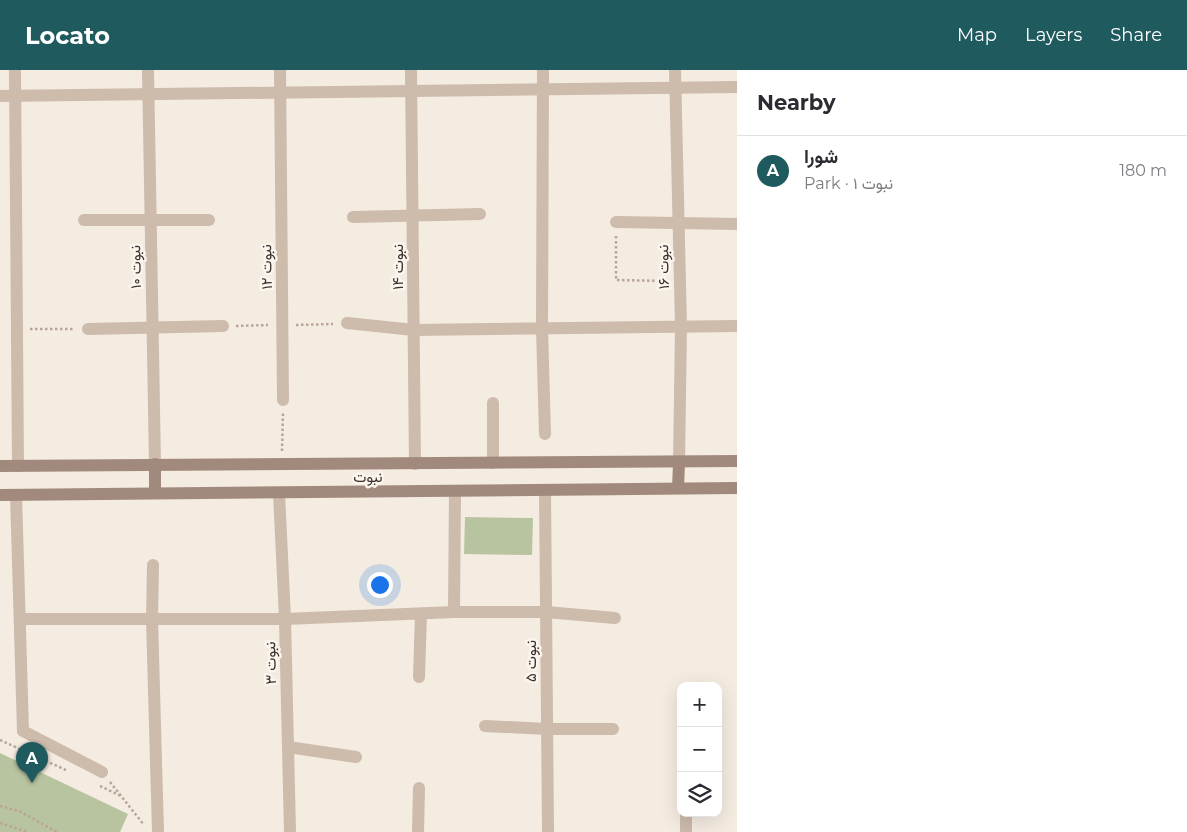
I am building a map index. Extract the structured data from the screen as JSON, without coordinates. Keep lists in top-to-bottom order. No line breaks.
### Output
{"streets":{"main road":["نبوت"],"street":["نبوت ۱۰","نبوت ۱۲","نبوت ۱۴","نبوت ۱۶","نبوت ۵","نبوت ۳"]},"crossings":[["نبوت ۱۰","نبوت"],["نبوت ۱۴","نبوت"],["نبوت ۱۶","نبوت"],["نبوت","نبوت ۵"],["نبوت","نبوت ۳"]],"page":{"header":"Locato","nav":["Map","Layers","Share"],"heading":"Nearby","list":[{"mark":"A","name":"شورا","note":"Park · نبوت ۱","value":"180 m"}],"map_buttons":["+","−"],"pins":"A"}}
